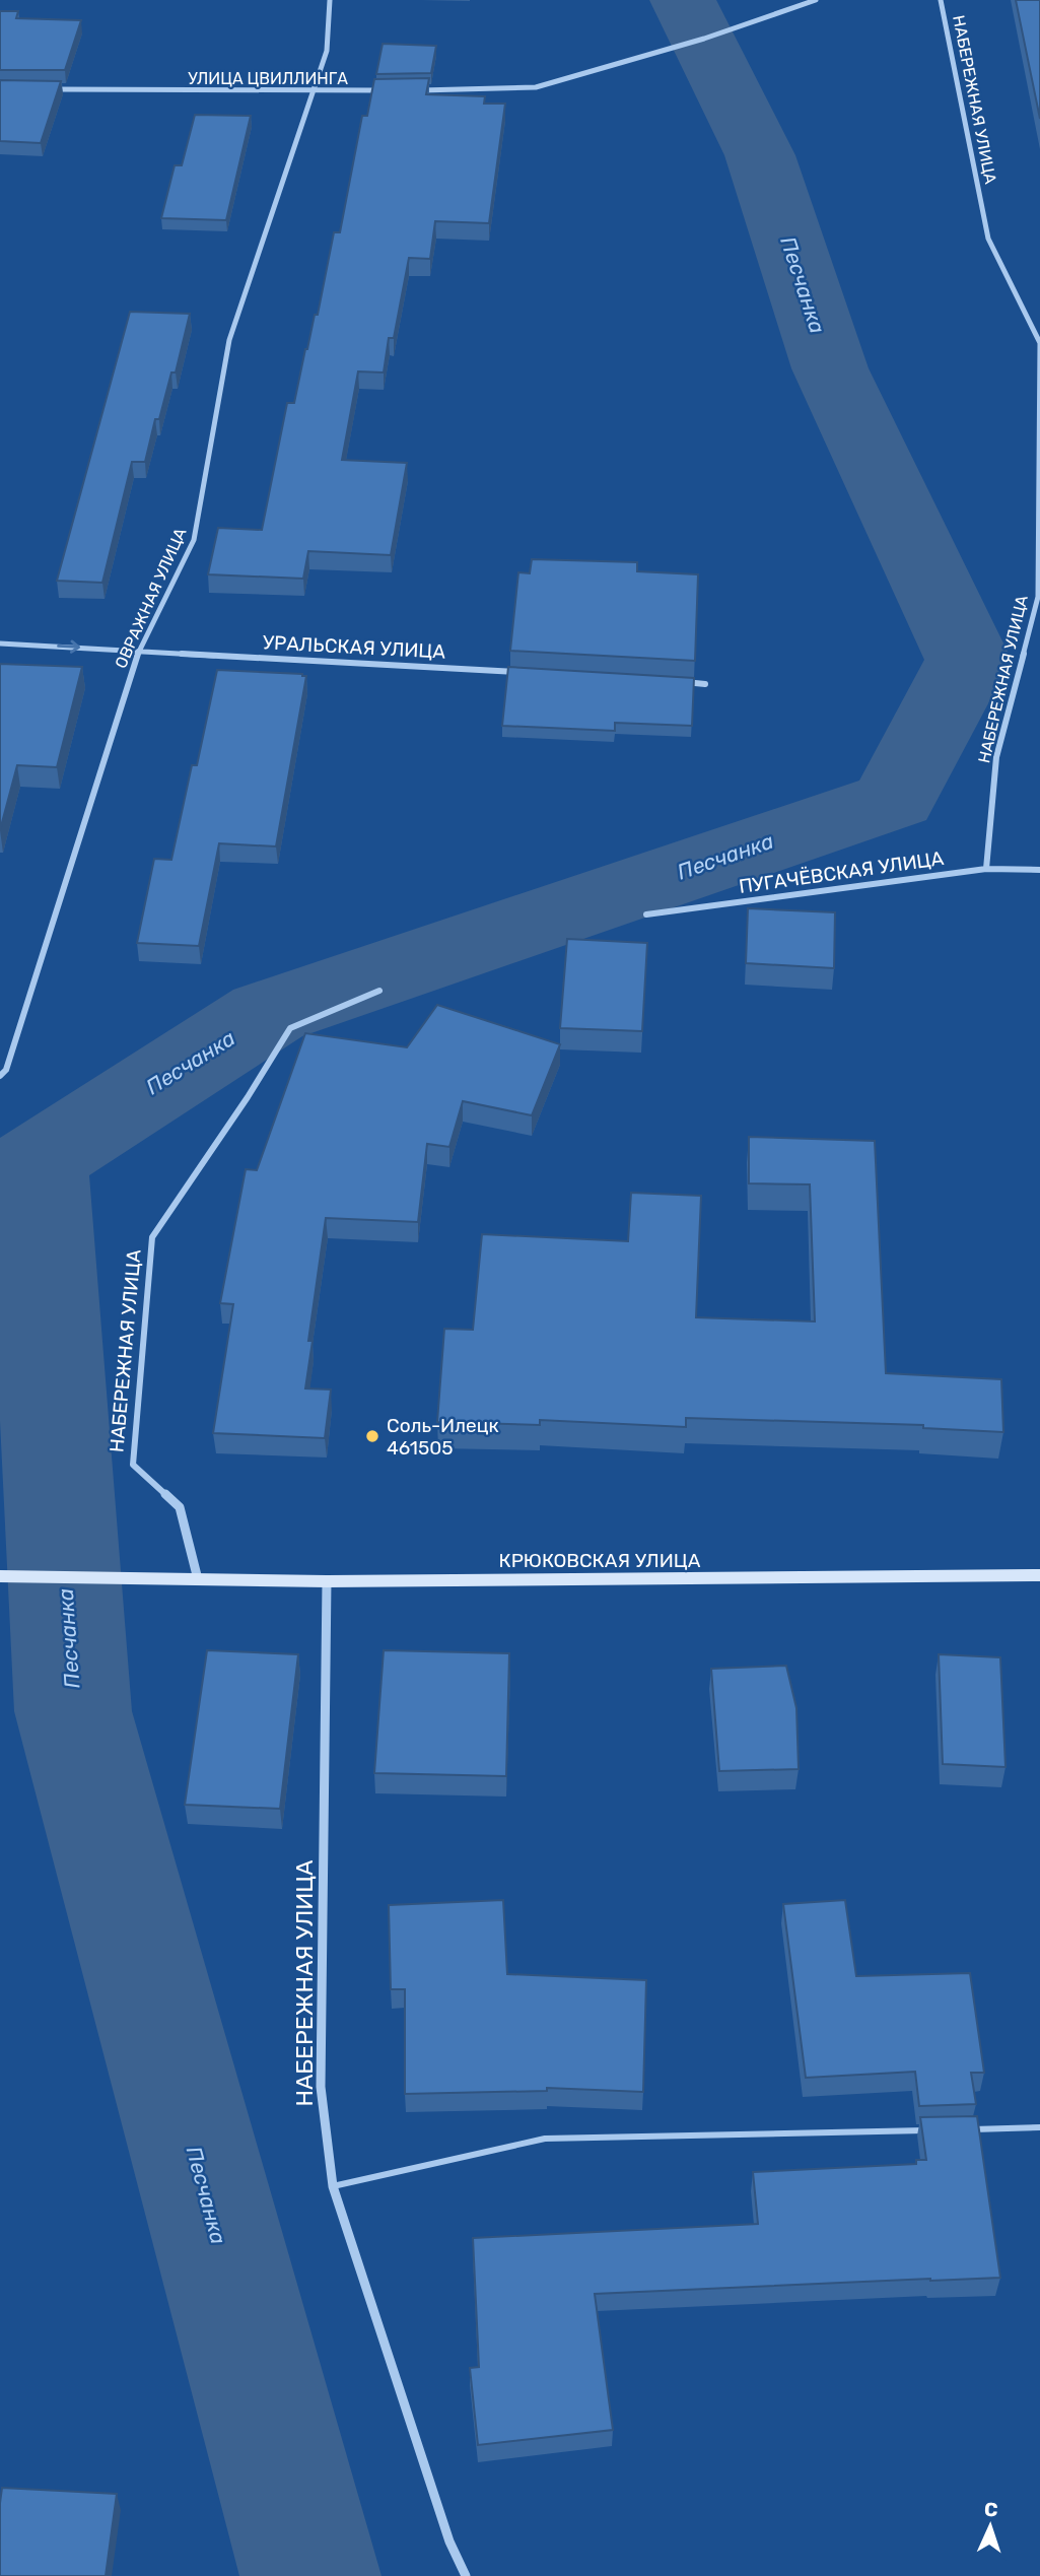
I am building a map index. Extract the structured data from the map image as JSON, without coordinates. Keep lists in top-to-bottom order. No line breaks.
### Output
{"streets":{"street":["УЛИЦА ЦВИЛЛИНГА","НАБЕРЕЖНАЯ УЛИЦА","ОВРАЖНАЯ УЛИЦА","УРАЛЬСКАЯ УЛИЦА","ПУГАЧЁВСКАЯ УЛИЦА","КРЮКОВСКАЯ УЛИЦА"]},"crossings":[["УЛИЦА ЦВИЛЛИНГА","ОВРАЖНАЯ УЛИЦА"],["НАБЕРЕЖНАЯ УЛИЦА","ПУГАЧЁВСКАЯ УЛИЦА"],["НАБЕРЕЖНАЯ УЛИЦА","КРЮКОВСКАЯ УЛИЦА"],["ОВРАЖНАЯ УЛИЦА","УРАЛЬСКАЯ УЛИЦА"]],"water":["Песчанка"],"places":["Соль-Илецк 461505"],"north":"top"}
